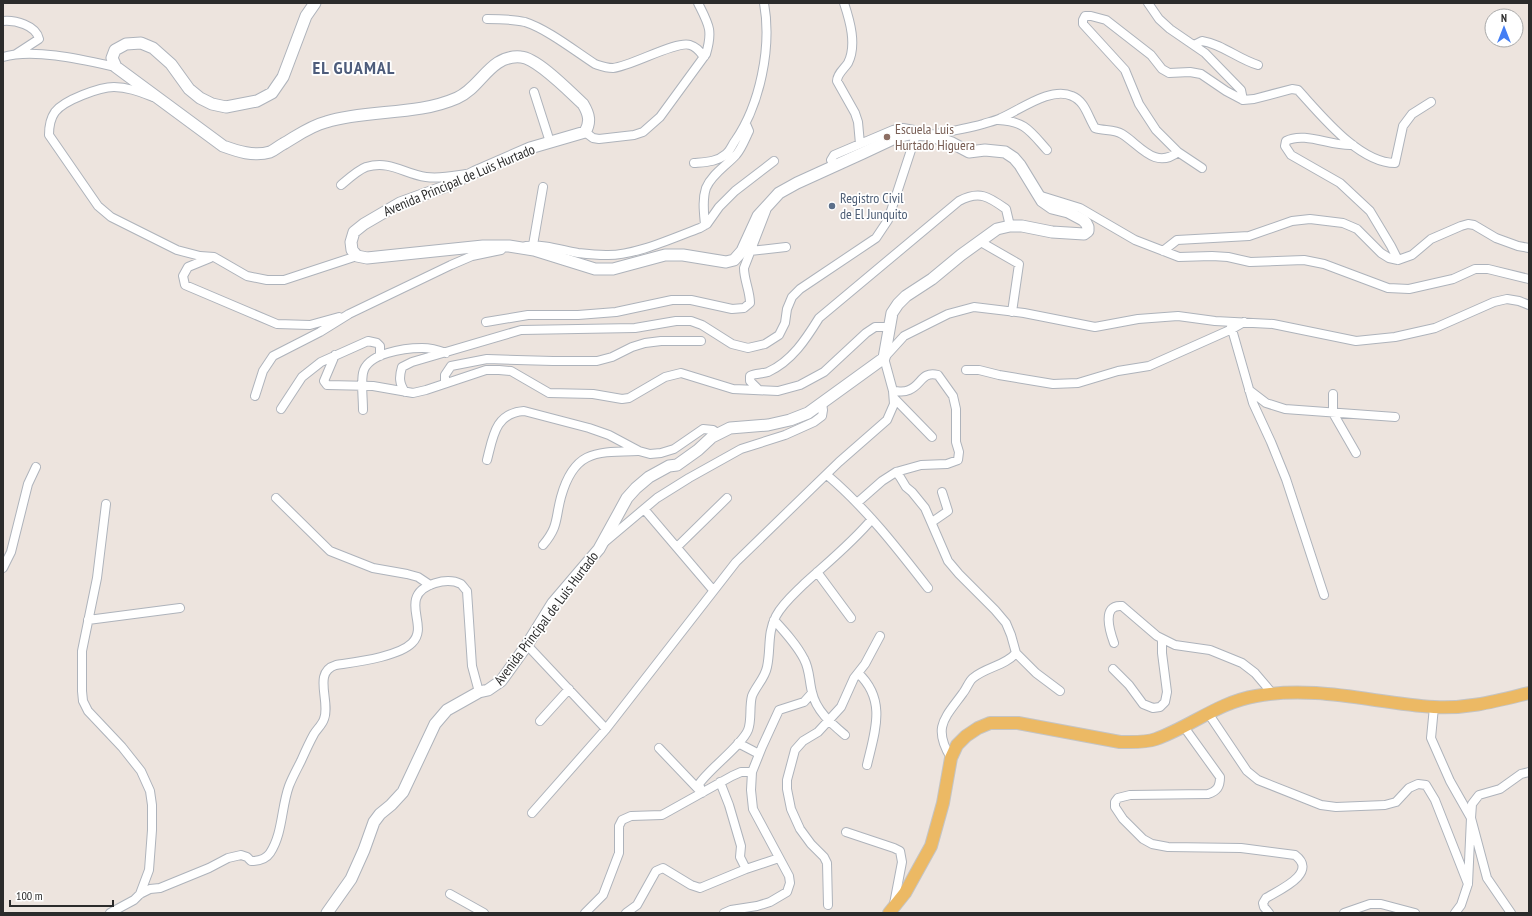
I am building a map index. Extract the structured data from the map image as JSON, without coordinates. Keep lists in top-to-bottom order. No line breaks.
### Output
{"streets":{"street":["Avenida Principal de Luis Hurtado"]},"districts":["EL GUAMAL"],"places":["Escuela Luis Hurtado Higuera","Registro Civil de El Junquito"],"scale_bar":"100 m","north":"top"}
